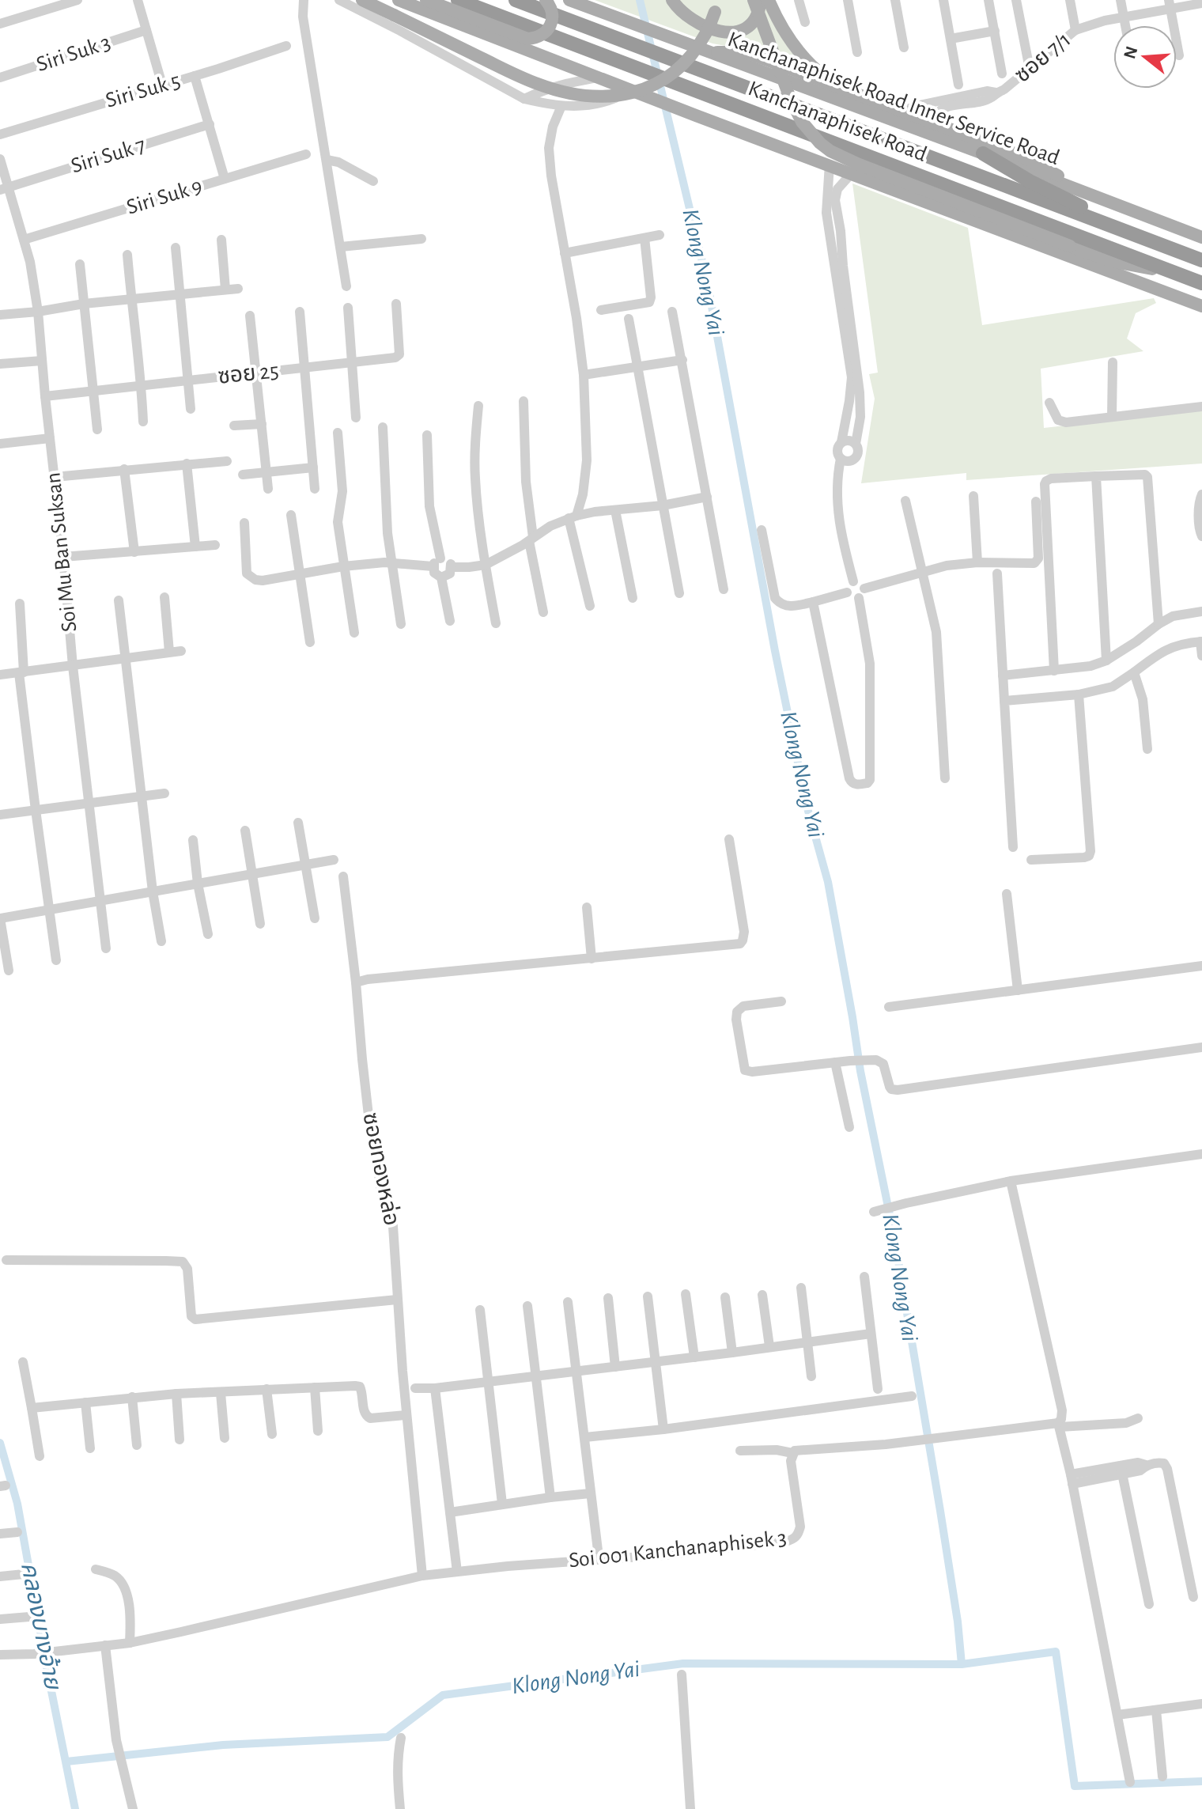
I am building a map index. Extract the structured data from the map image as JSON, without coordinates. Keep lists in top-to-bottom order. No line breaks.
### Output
{"streets":{"highway":["Kanchanaphisek Road"],"main road":["Kanchanaphisek Road Inner Service Road"],"street":["Siri Suk 3","ซอย 7/1","Siri Suk 5","Siri Suk 7","Siri Suk 9","ซอย 25","Soi Mu Ban Suksan","ซอยทองหล่อ","Soi 001 Kanchanaphisek 3"]},"crossings":[["Siri Suk 7","Soi Mu Ban Suksan"],["Siri Suk 9","Soi Mu Ban Suksan"],["ซอย 25","Soi Mu Ban Suksan"],["ซอยทองหล่อ","Soi 001 Kanchanaphisek 3"]],"water":["Klong Nong Yai","คลองบางอ้าย"],"north":"left"}
